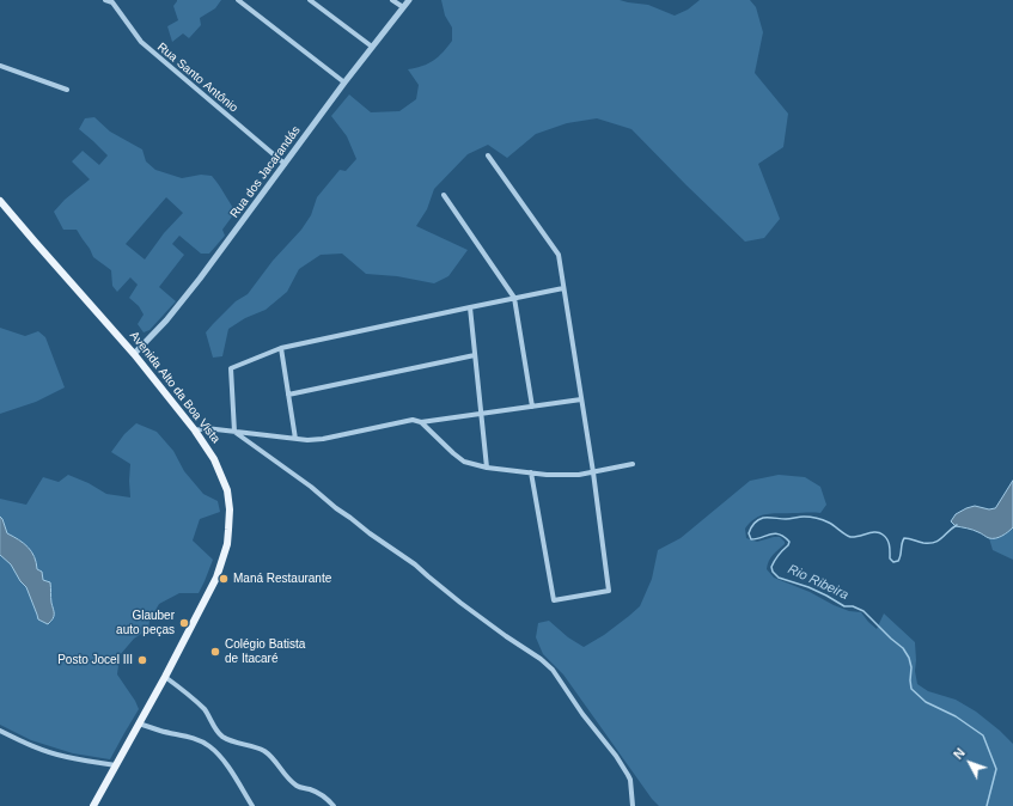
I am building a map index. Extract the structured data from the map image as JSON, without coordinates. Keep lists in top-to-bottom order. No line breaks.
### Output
{"streets":{"main road":["Avenida Alto da Boa Vista"],"street":["Rua Santo Antônio","Rua dos Jacarandás"]},"crossings":[["Rua Santo Antônio","Rua dos Jacarandás"],["Rua dos Jacarandás","Avenida Alto da Boa Vista"]],"water":["Rio Ribeira"],"places":["Maná Restaurante","Glauber auto peças","Colégio Batista de Itacaré","Posto Jocel III"],"north":"top left"}
